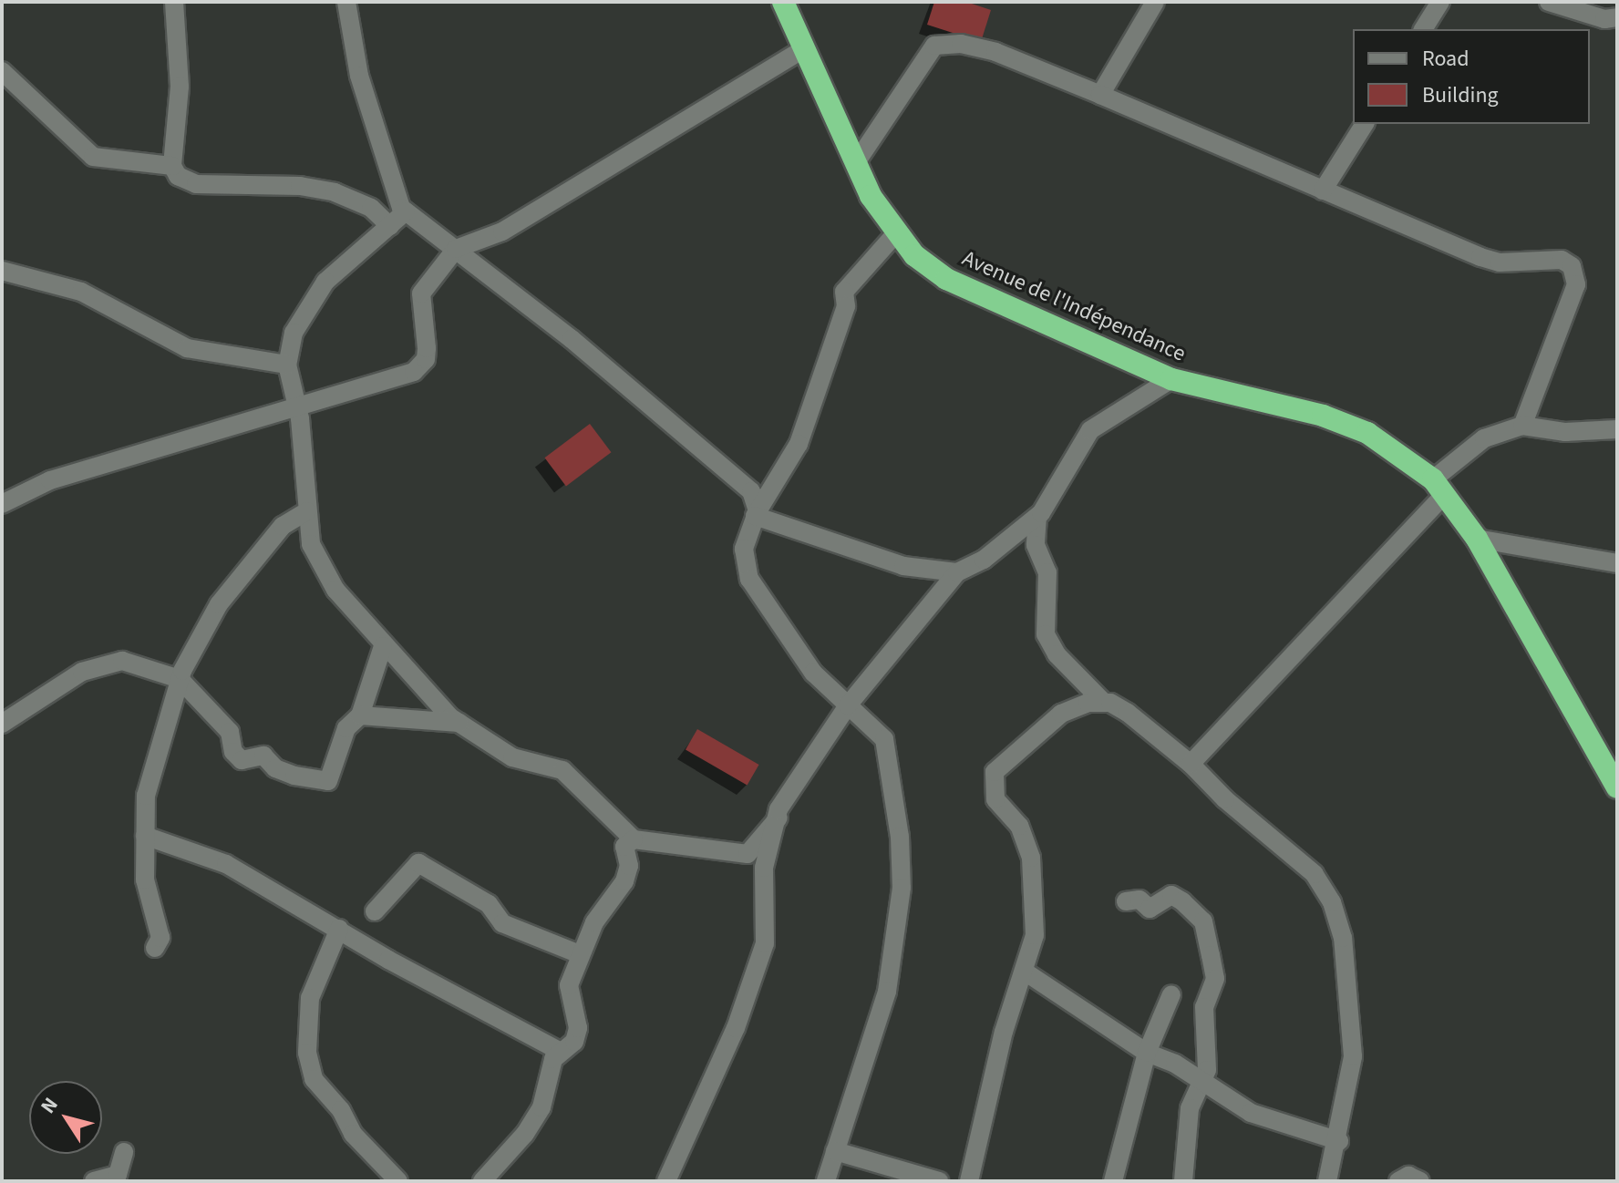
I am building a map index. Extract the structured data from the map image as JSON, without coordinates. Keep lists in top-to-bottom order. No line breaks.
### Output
{"streets":{"highway":["Avenue de l'Indépendance"]},"legend":["Road","Building"],"north":"top left"}
